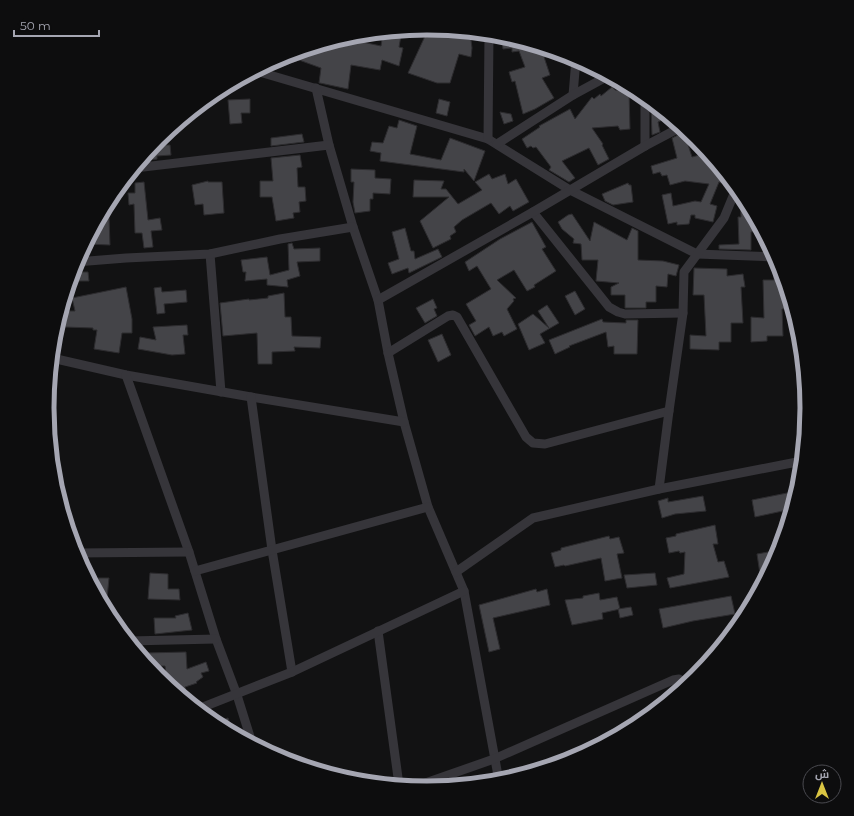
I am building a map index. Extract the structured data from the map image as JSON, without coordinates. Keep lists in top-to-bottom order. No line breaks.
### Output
{"scale_bar":"50 m","north":"top"}
